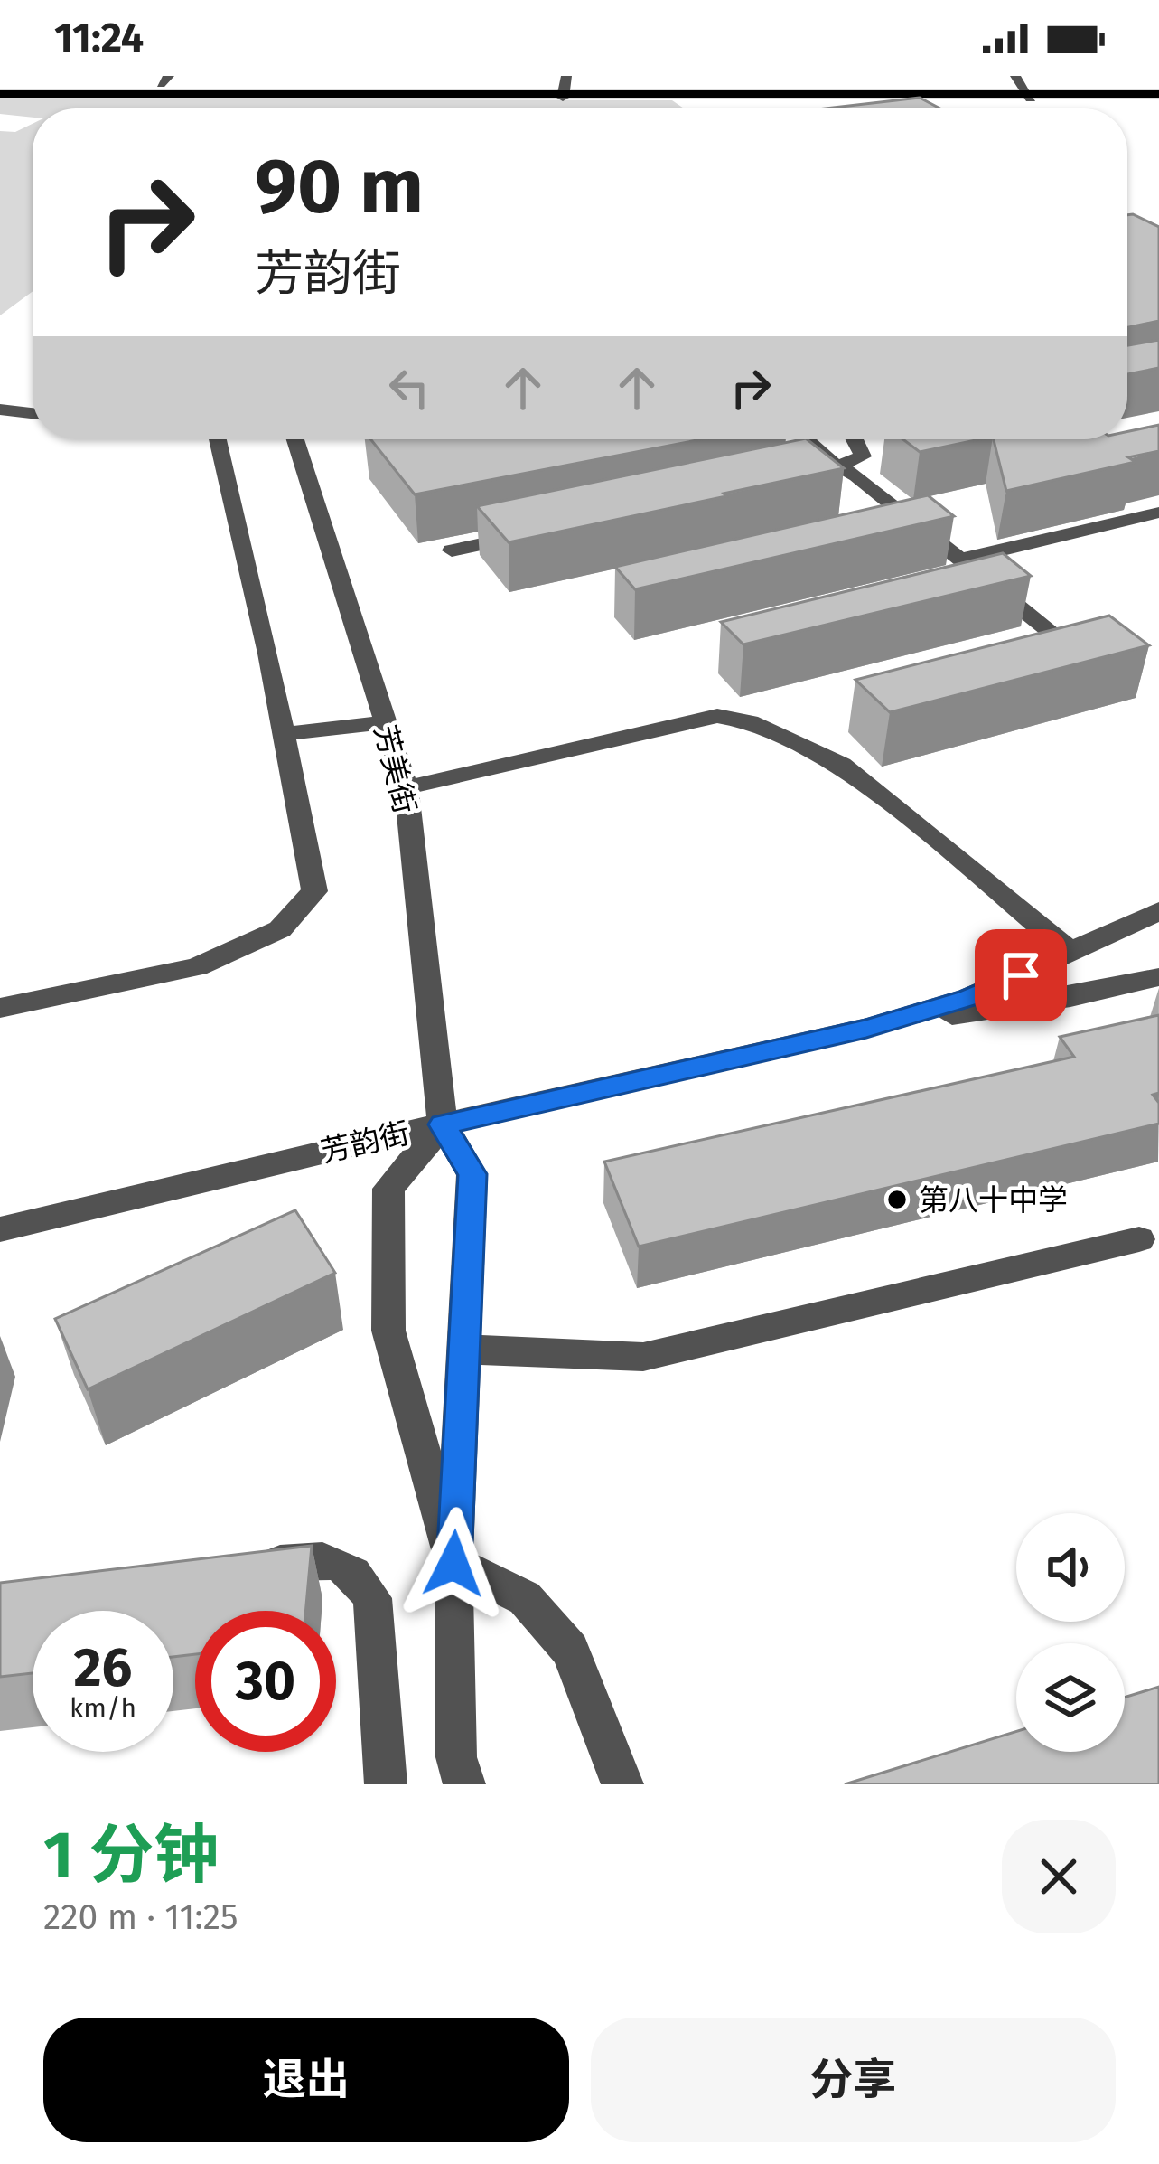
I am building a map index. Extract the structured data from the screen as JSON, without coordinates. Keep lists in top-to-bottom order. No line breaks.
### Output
{"streets":{"street":["芳美街","芳韵街"]},"crossings":[["芳美街","芳韵街"]],"places":["第八十中学"],"page":{"status":"11:24","turn":["90 m","芳韵街"],"speed":"26 km/h","limit":"30","heading":["1 分钟","220 m · 11:25"],"buttons":["退出","分享"]}}
